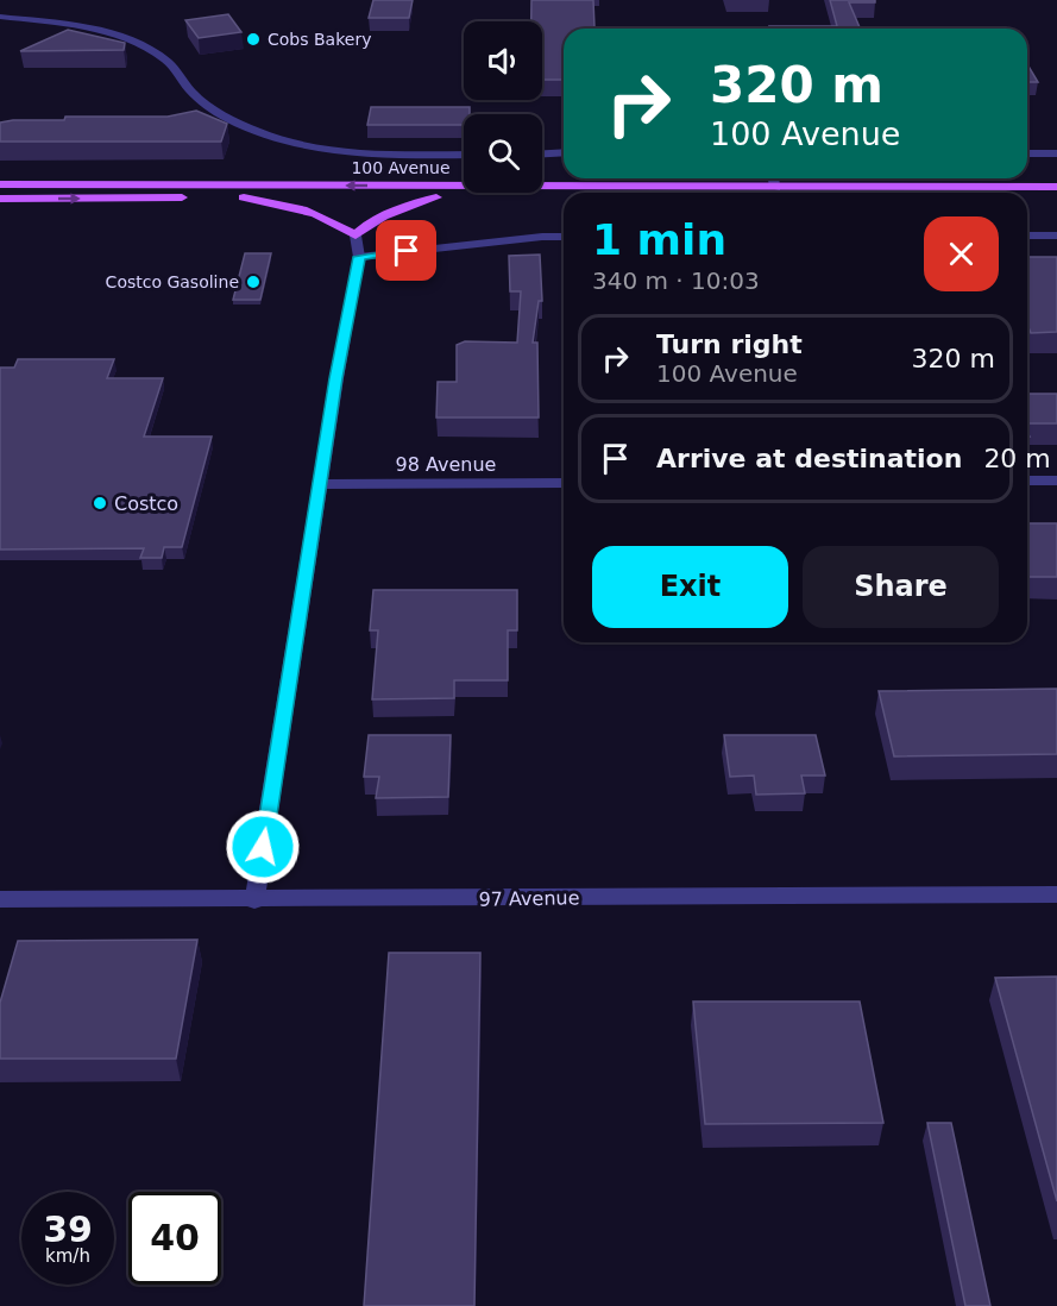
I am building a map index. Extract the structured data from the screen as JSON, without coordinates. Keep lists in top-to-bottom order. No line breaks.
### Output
{"streets":{"main road":["100 Avenue"],"street":["98 Avenue","97 Avenue"]},"places":["Cobs Bakery","Costco Gasoline","Costco"],"page":{"turn":["320 m","100 Avenue"],"heading":["1 min","340 m · 10:03"],"list":[{"name":"Turn right","note":"100 Avenue","value":"320 m"},{"name":"Arrive at destination","value":"20 m"}],"buttons":["Exit","Share"],"speed":"39 km/h","limit":"40"}}
